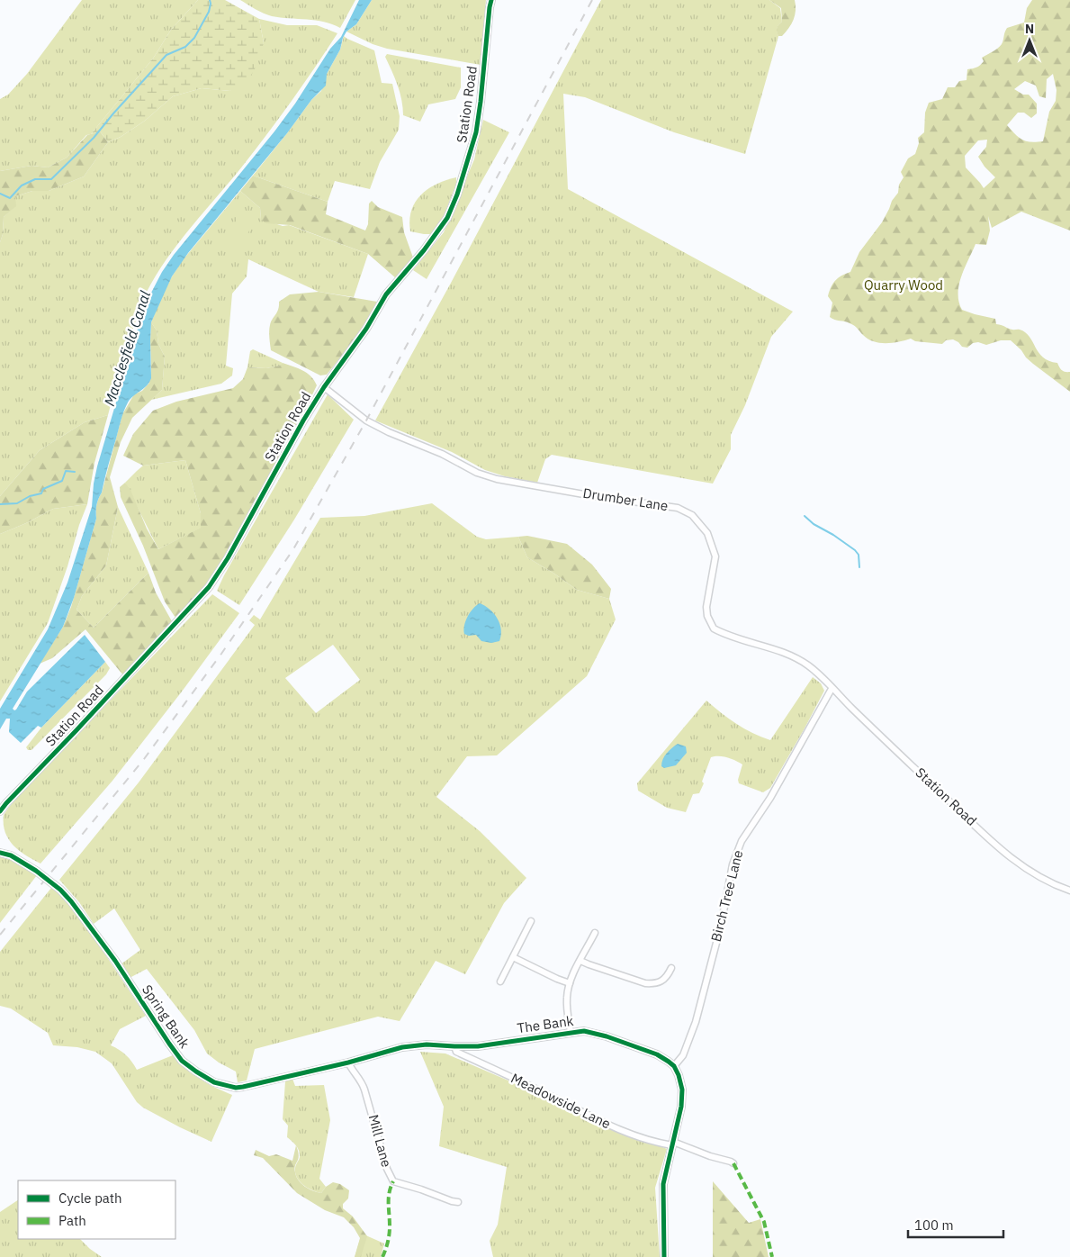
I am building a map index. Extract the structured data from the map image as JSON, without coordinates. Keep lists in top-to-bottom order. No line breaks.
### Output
{"streets":{"street":["Station Road","Drumber Lane","Birch Tree Lane","Spring Bank","The Bank","Meadowside Lane","Mill Lane"]},"crossings":[["Station Road","Drumber Lane"],["Station Road","Birch Tree Lane"],["Drumber Lane","Birch Tree Lane"],["Birch Tree Lane","The Bank"],["Spring Bank","The Bank"],["Spring Bank","Mill Lane"],["The Bank","Meadowside Lane"]],"water":["Macclesfield Canal"],"parks":["Quarry Wood"],"legend":["Cycle path","Path"],"scale_bar":"100 m","north":"top"}
